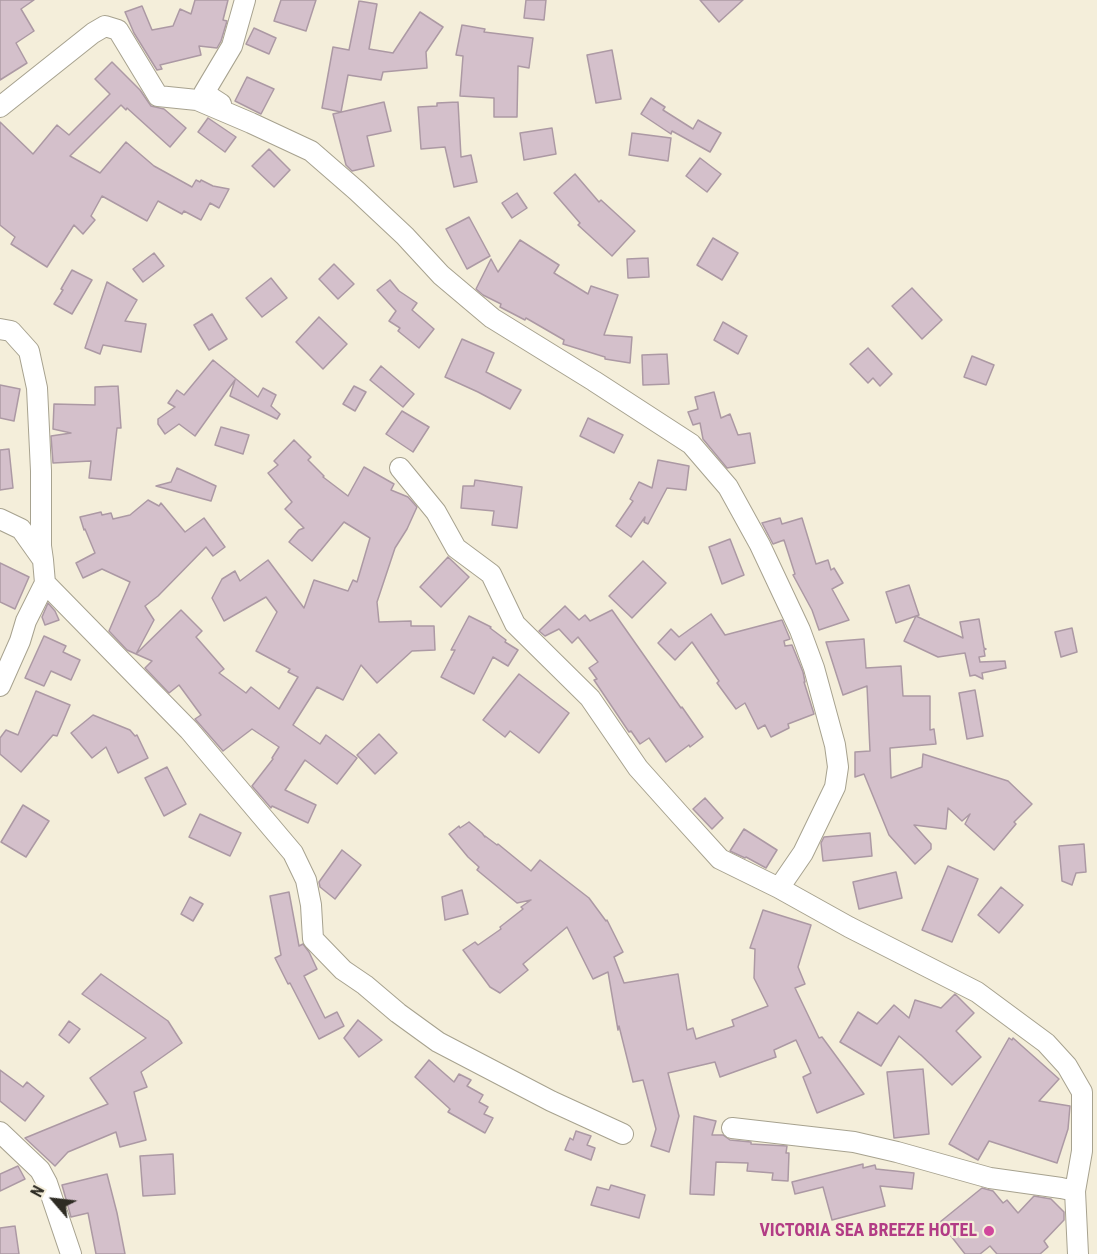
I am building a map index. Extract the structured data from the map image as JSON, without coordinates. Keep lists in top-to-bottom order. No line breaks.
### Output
{"places":["VICTORIA SEA BREEZE HOTEL"],"north":"top left"}
